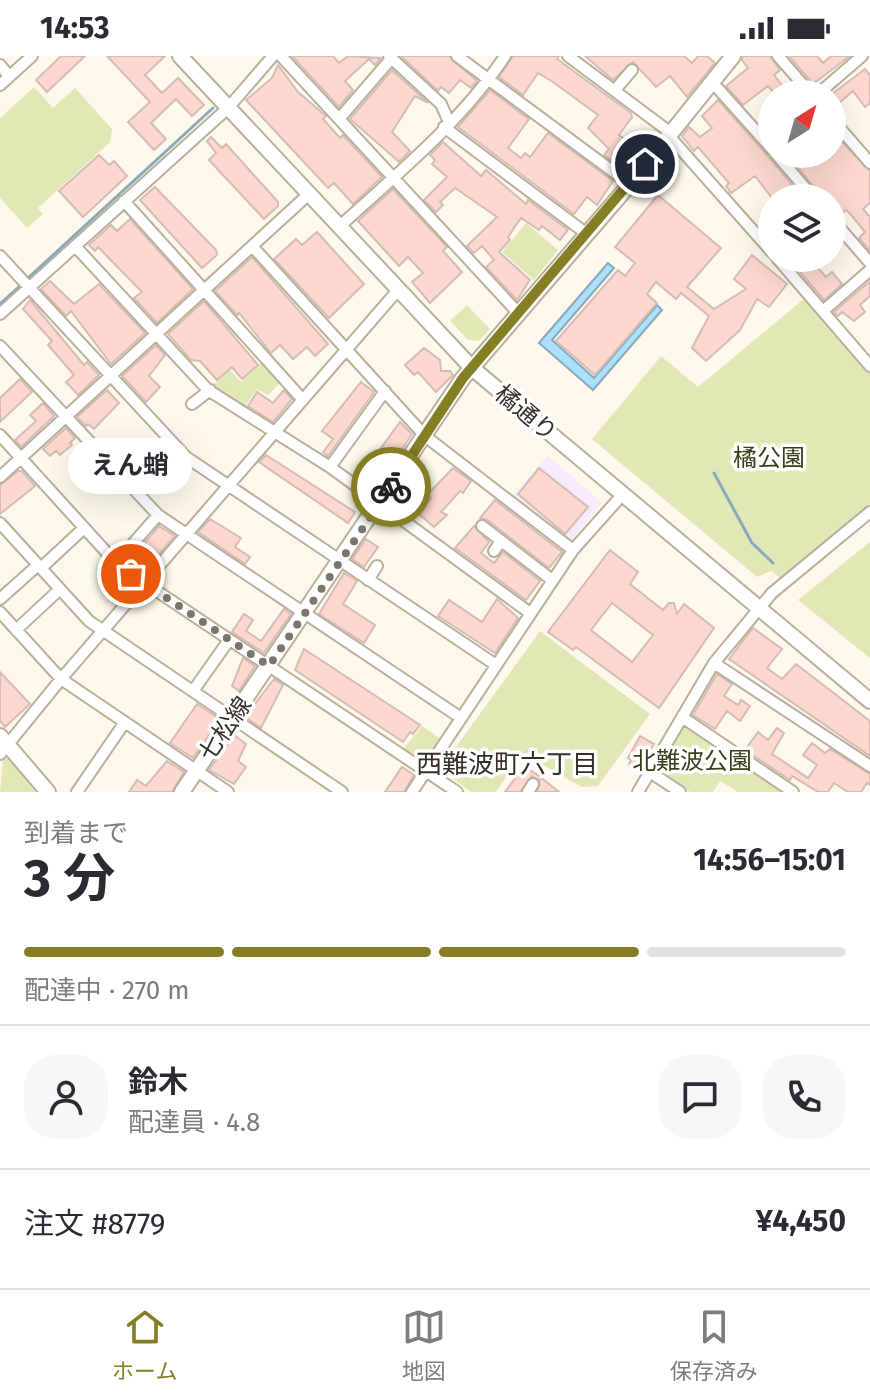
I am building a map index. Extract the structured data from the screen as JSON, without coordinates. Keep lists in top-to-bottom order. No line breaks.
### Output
{"streets":{"street":["橘通り","七松線"]},"crossings":[["橘通り","七松線"]],"districts":["西難波町六丁目"],"parks":["橘公園","北難波公園"],"places":["えん蛸"],"north":"top right","page":{"status":"14:53","bubble":"えん蛸","heading":["3 分","到着まで","14:56–15:01"],"panel":["鈴木","配達員 · 4.8","注文 #8779","¥4,450"],"bar":"配達中 · 270 m","tabs":["ホーム","地図","保存済み"]}}
